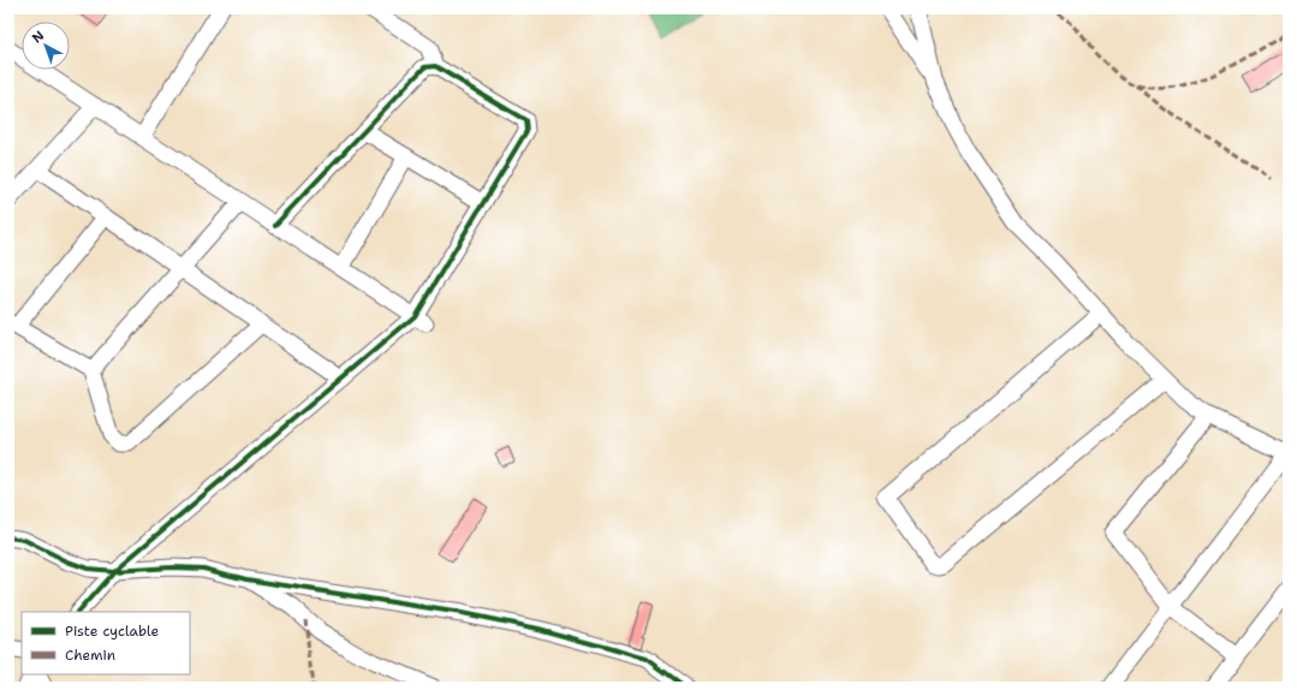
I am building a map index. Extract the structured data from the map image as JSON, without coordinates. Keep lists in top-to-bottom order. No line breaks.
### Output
{"legend":["Piste cyclable","Chemin"],"north":"top left"}
